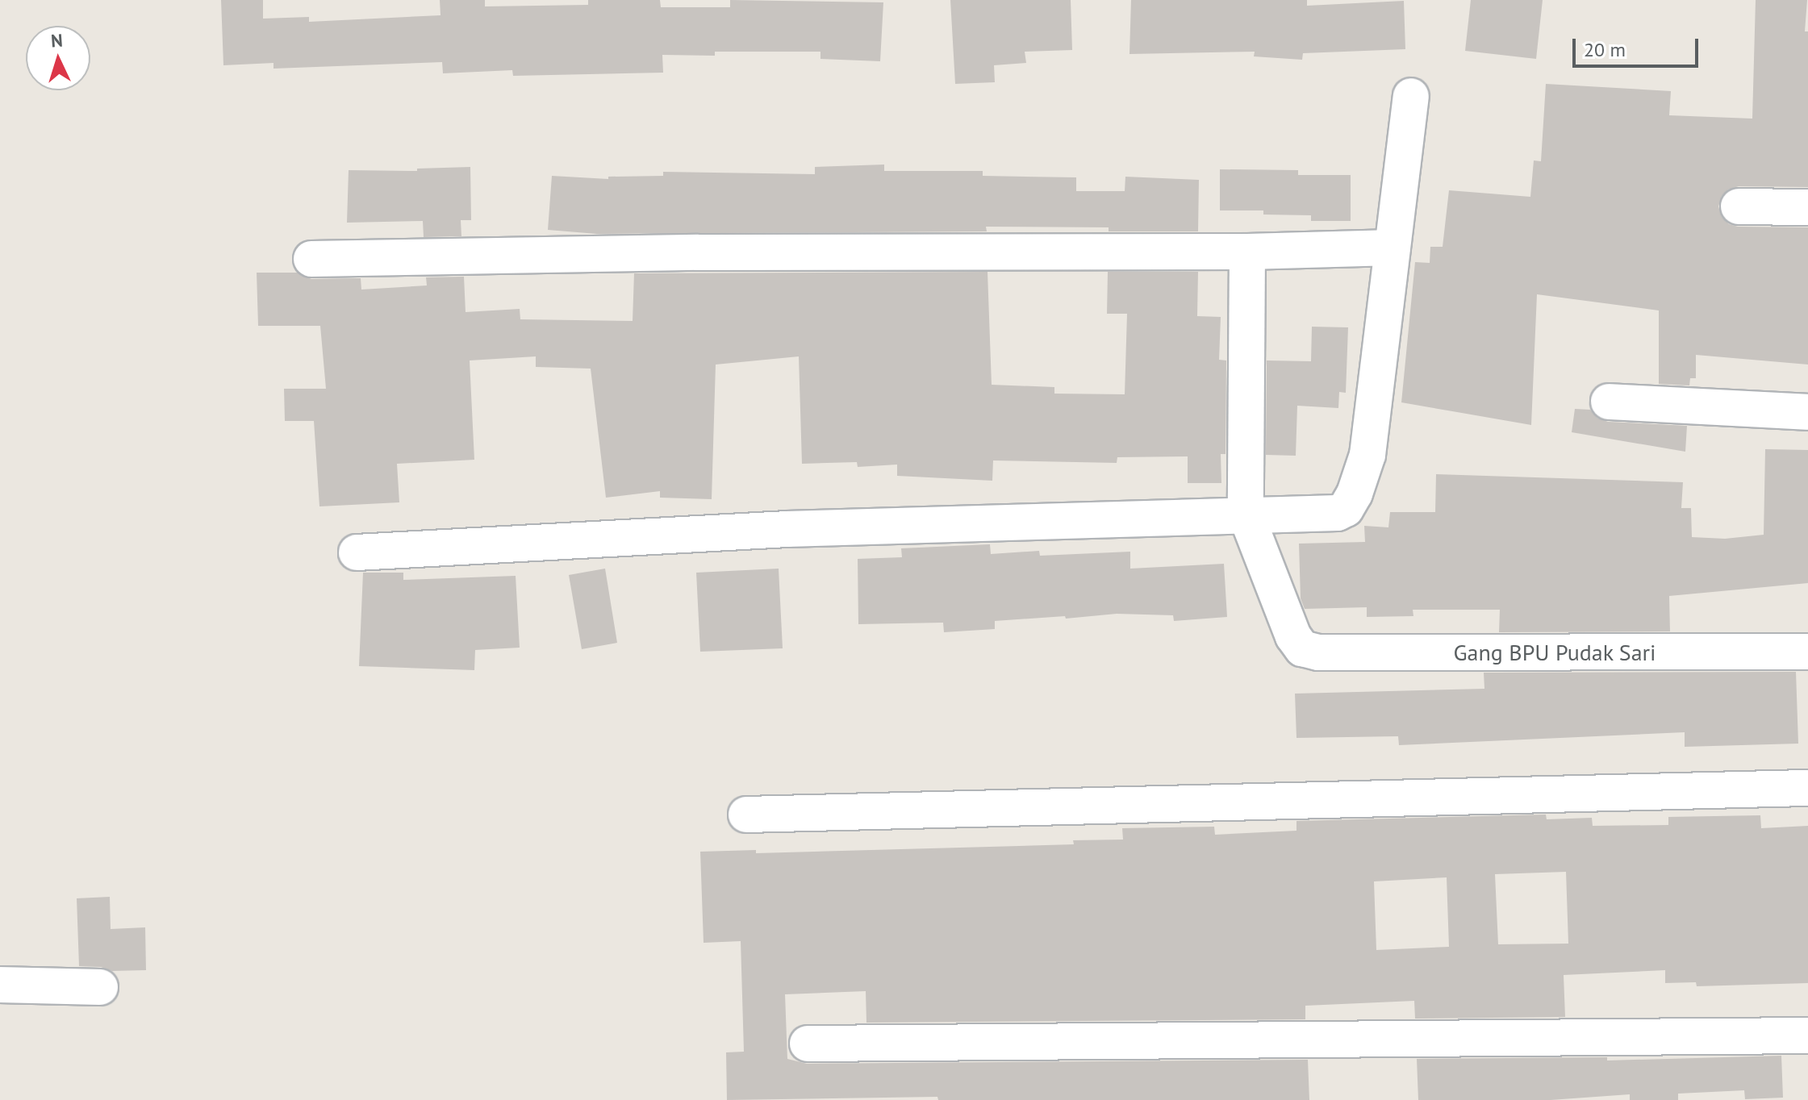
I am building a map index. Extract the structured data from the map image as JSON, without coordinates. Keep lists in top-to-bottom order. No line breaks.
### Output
{"streets":{"street":["Gang BPU Pudak Sari"]},"scale_bar":"20 m","north":"top"}
